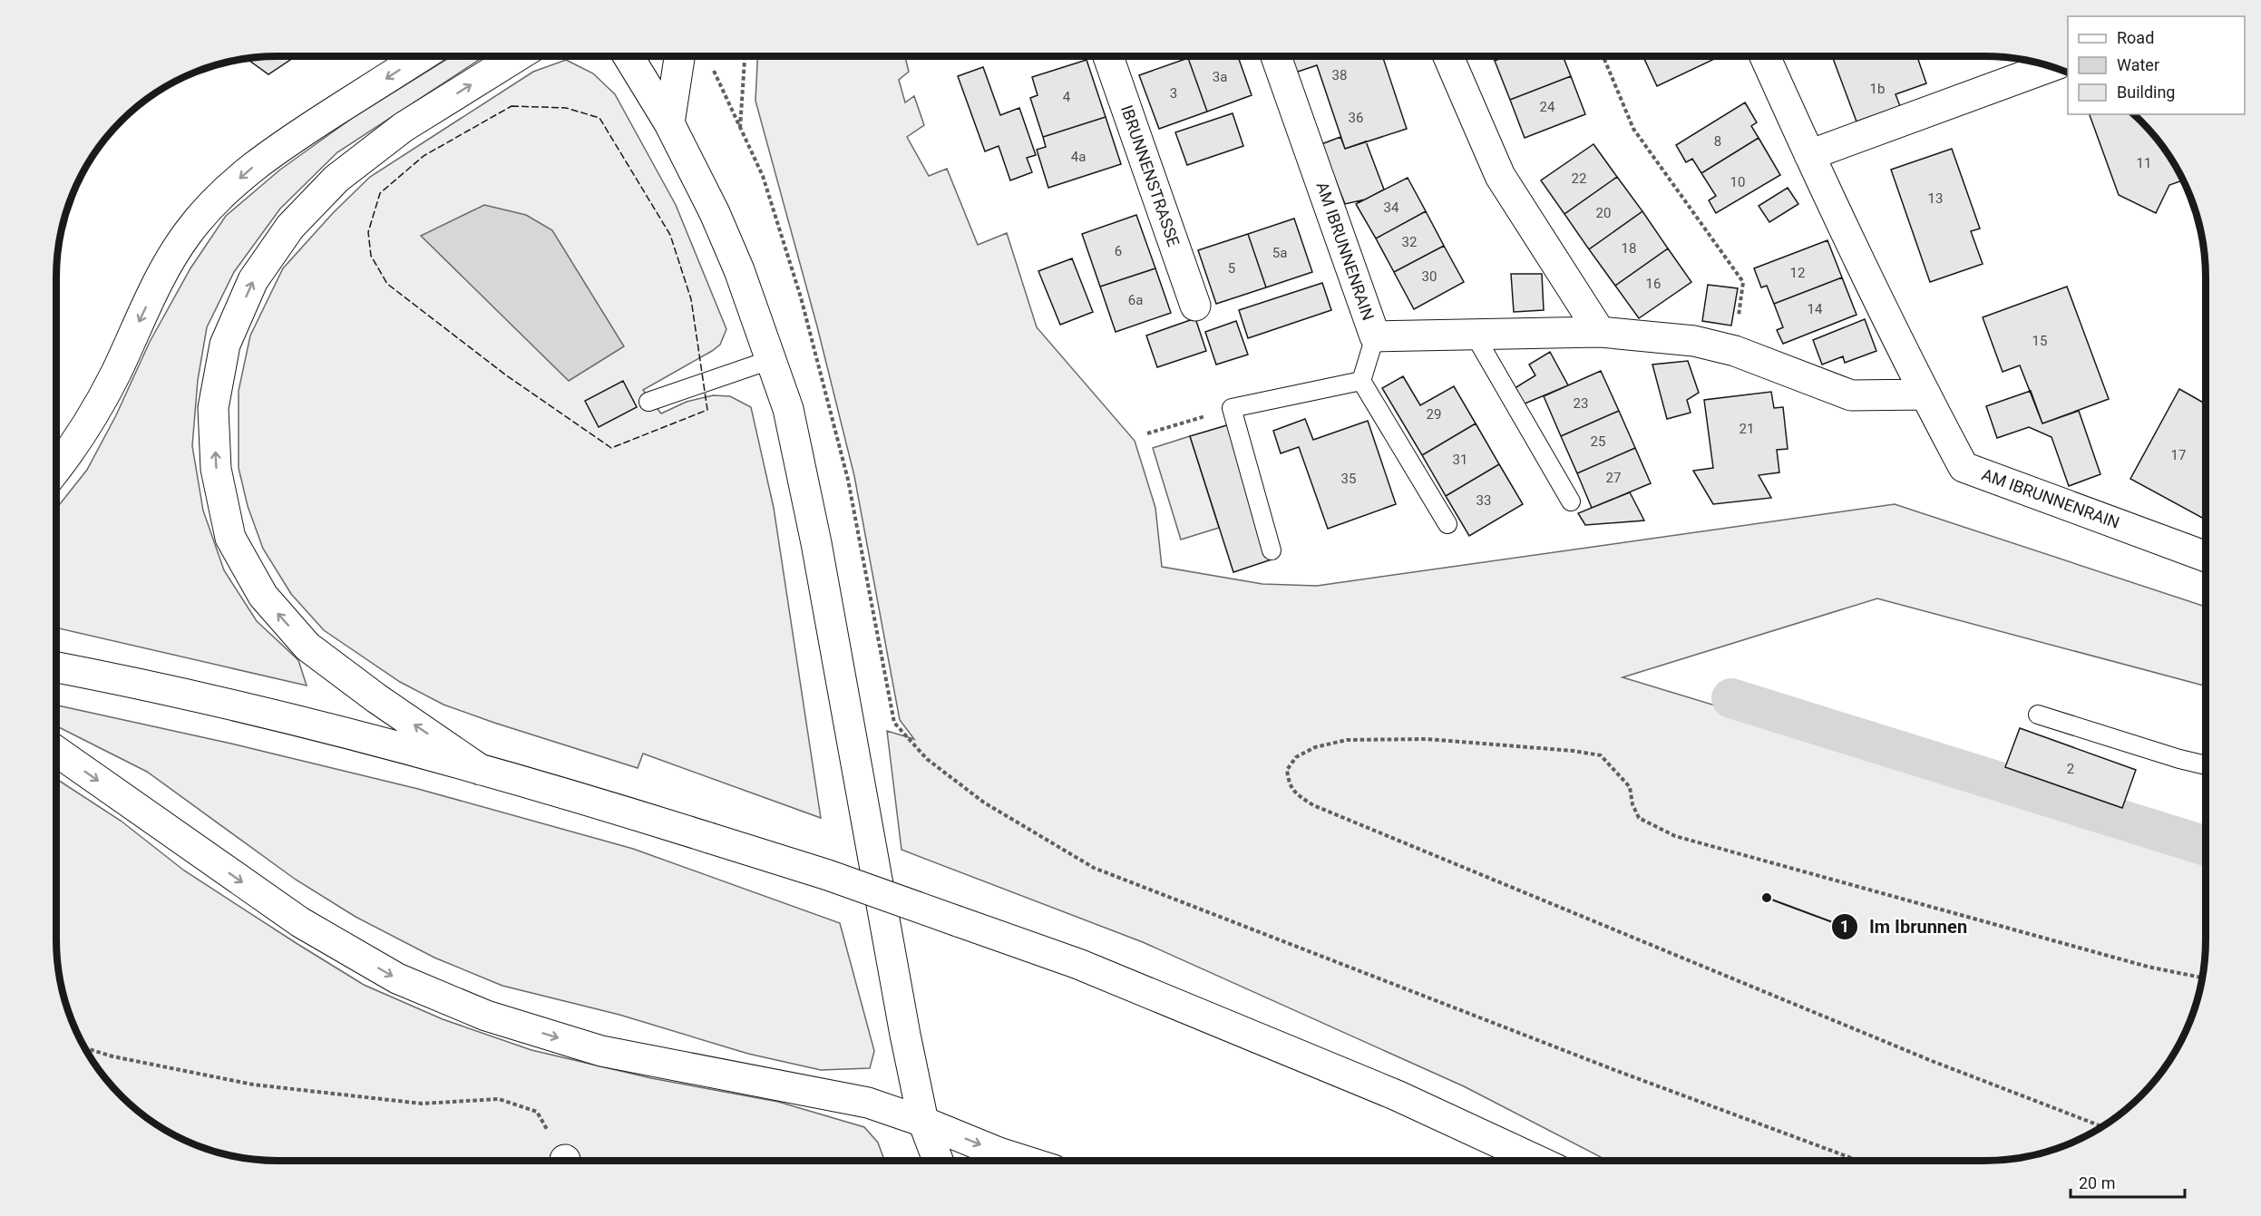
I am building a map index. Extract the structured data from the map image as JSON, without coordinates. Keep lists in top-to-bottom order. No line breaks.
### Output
{"streets":{"main road":["IBRUNNENSTRASSE","AM IBRUNNENRAIN"]},"places":["Im Ibrunnen"],"house_numbers":["38","3a","1b","3","4","24","36","8","4a","11","22","10","13","34","20","32","18","6","5a","5","12","30","16","6a","14","15","23","29","21","25","17","31","27","35","33","2"],"legend":["Road","Water","Building"],"scale_bar":"20 m"}
